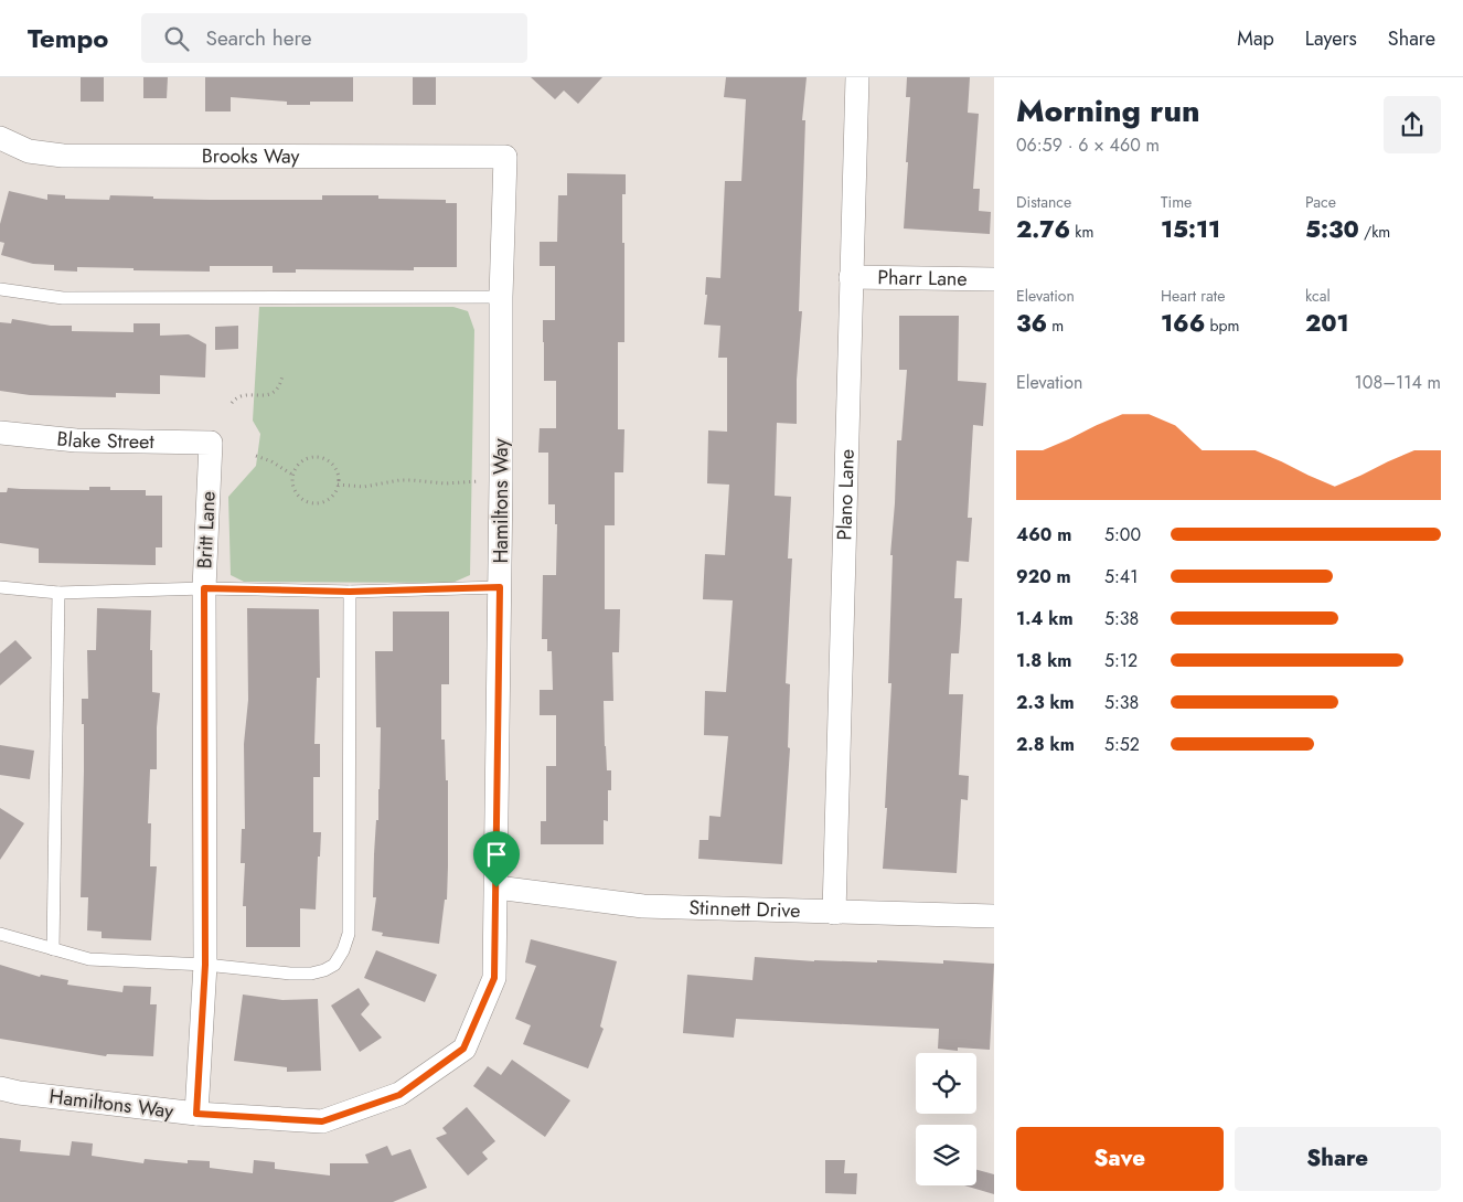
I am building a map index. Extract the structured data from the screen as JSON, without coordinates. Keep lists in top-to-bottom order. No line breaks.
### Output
{"streets":{"street":["Brooks Way","Pharr Lane","Blake Street","Plano Lane","Hamiltons Way","Britt Lane","Stinnett Drive"]},"crossings":[["Brooks Way","Hamiltons Way"],["Pharr Lane","Plano Lane"],["Blake Street","Britt Lane"],["Plano Lane","Stinnett Drive"],["Hamiltons Way","Britt Lane"],["Hamiltons Way","Stinnett Drive"]],"page":{"header":"Tempo","search":"Search here","nav":["Map","Layers","Share"],"heading":["Morning run","06:59 · 6 × 460 m"],"stats":[["Distance","2.76 km"],["Time","15:11"],["Pace","5:30 /km"],["Elevation","36 m"],["Heart rate","166 bpm"],["kcal","201"]],"chart":["Elevation","108–114 m"],"list":[{"name":"460 m","note":"5:00"},{"name":"920 m","note":"5:41"},{"name":"1.4 km","note":"5:38"},{"name":"1.8 km","note":"5:12"},{"name":"2.3 km","note":"5:38"},{"name":"2.8 km","note":"5:52"}],"buttons":["Save","Share"]}}
